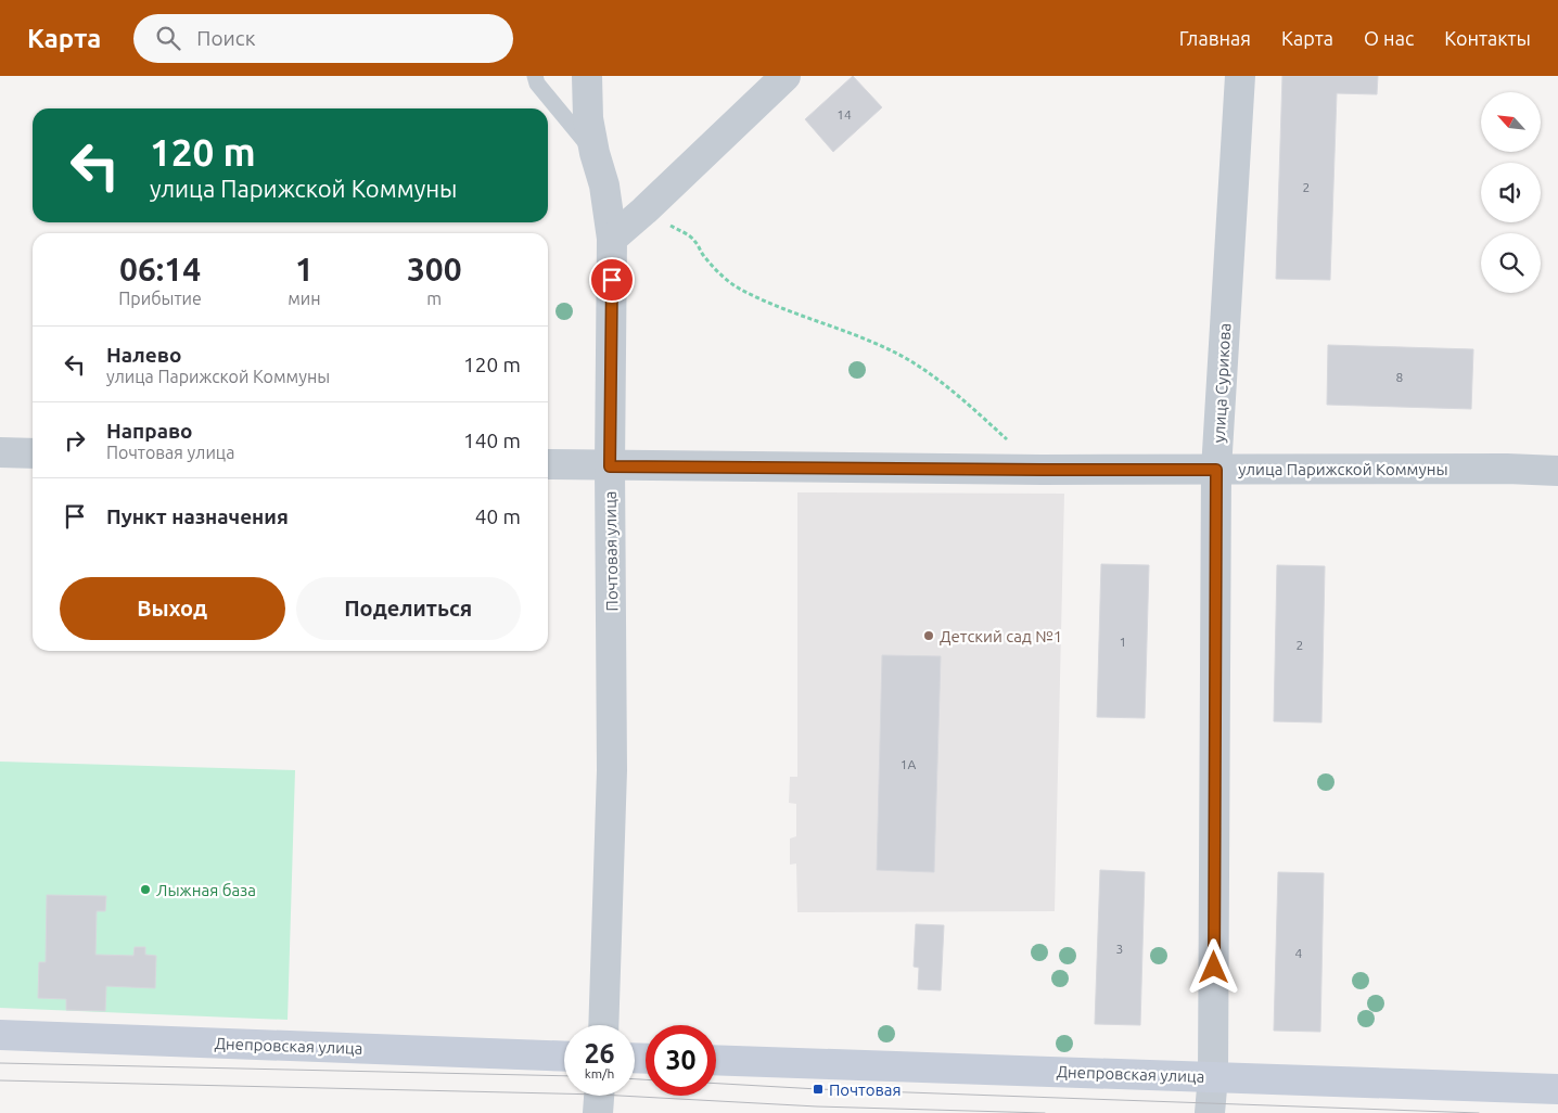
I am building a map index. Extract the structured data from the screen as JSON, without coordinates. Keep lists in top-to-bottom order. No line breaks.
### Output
{"streets":{"street":["улица Сурикова","улица Парижской Коммуны","Почтовая улица","Днепровская улица"]},"crossings":[["улица Сурикова","улица Парижской Коммуны"],["улица Сурикова","Днепровская улица"],["улица Парижской Коммуны","Почтовая улица"]],"places":{"other":["Детский сад №1","Лыжная база"],"transit":["Почтовая"]},"house_numbers":["14","2","8","1","2","1А","3","4"],"north":"top left","page":{"header":"Карта","search":"Поиск","nav":["Главная","Карта","О нас","Контакты"],"turn":["120 m","улица Парижской Коммуны"],"eta":["06:14","Прибытие","1","мин","300","m"],"list":[{"name":"Налево","note":"улица Парижской Коммуны","value":"120 m"},{"name":"Направо","note":"Почтовая улица","value":"140 m"},{"name":"Пункт назначения","value":"40 m"}],"buttons":["Выход","Поделиться"],"speed":"26 km/h","limit":"30"}}
